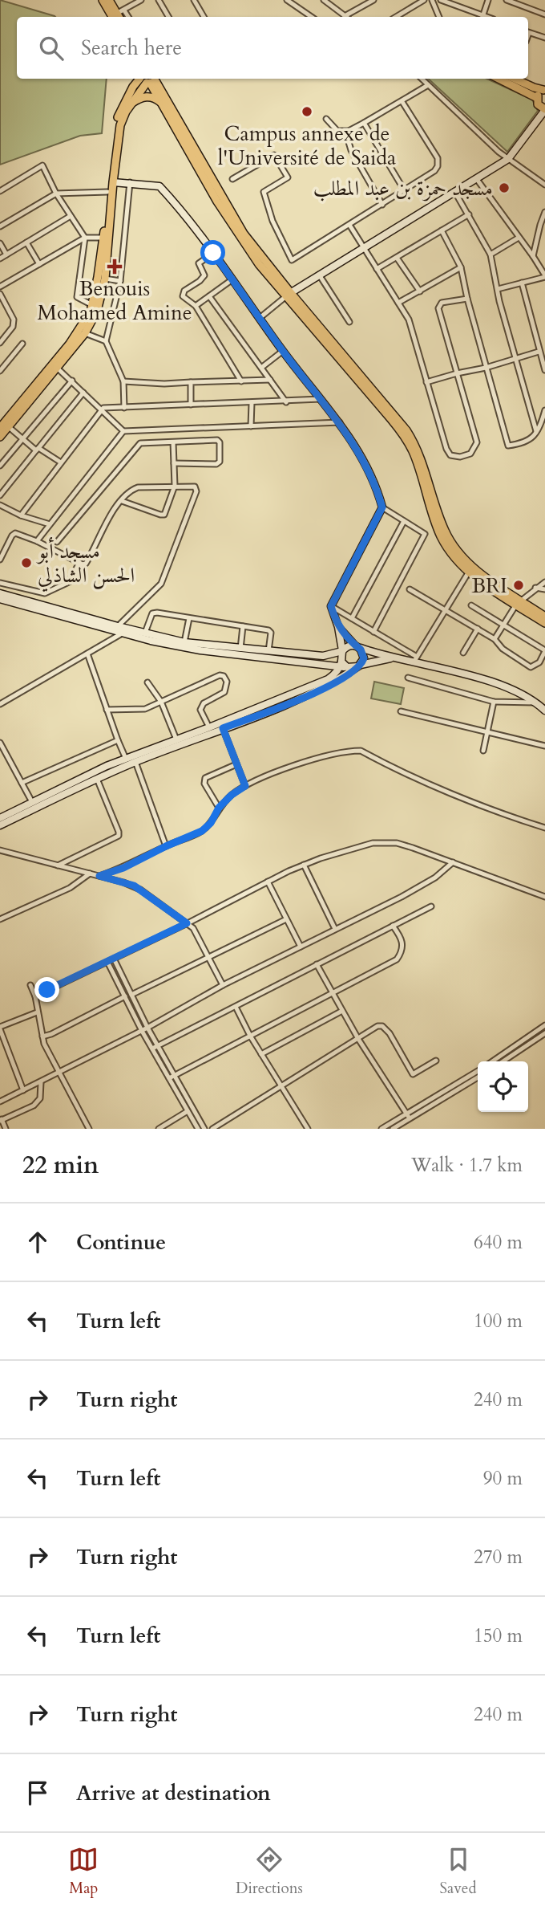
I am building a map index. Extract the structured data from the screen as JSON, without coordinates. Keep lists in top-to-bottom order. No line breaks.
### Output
{"places":{"other":["Campus annexe de l'Université de Saida","مسجد حمزة بن عبد المطلب","مسجد أبو الحسن الشاذلي","BRI"],"health":["Benouis Mohamed Amine"]},"page":{"search":"Search here","heading":["22 min","Walk · 1.7 km"],"list":[["Continue","640 m"],["Turn left","100 m"],["Turn right","240 m"],["Turn left","90 m"],["Turn right","270 m"],["Turn left","150 m"],["Turn right","240 m"],"Arrive at destination"],"nav":["Map","Directions","Saved"]}}
